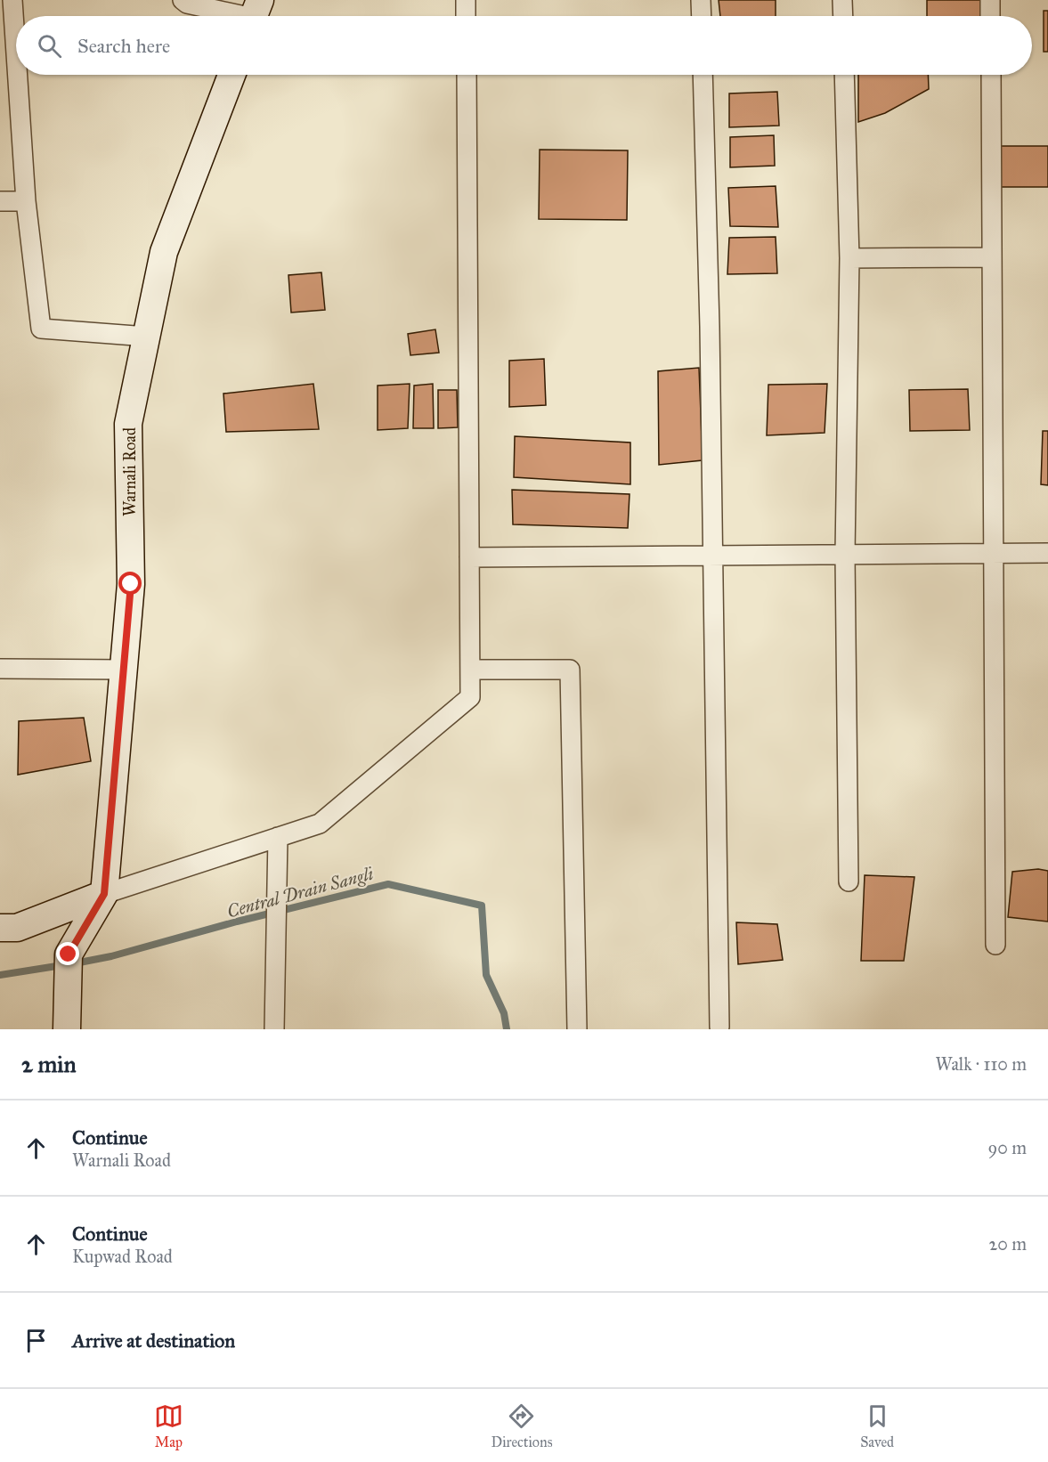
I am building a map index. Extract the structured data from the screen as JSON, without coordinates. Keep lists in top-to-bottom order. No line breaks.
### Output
{"streets":{"main road":["Warnali Road"]},"water":["Central Drain Sangli"],"page":{"search":"Search here","heading":["2 min","Walk · 110 m"],"list":[["Continue","Warnali Road","90 m"],["Continue","Kupwad Road","20 m"],"Arrive at destination"],"nav":["Map","Directions","Saved"]}}
